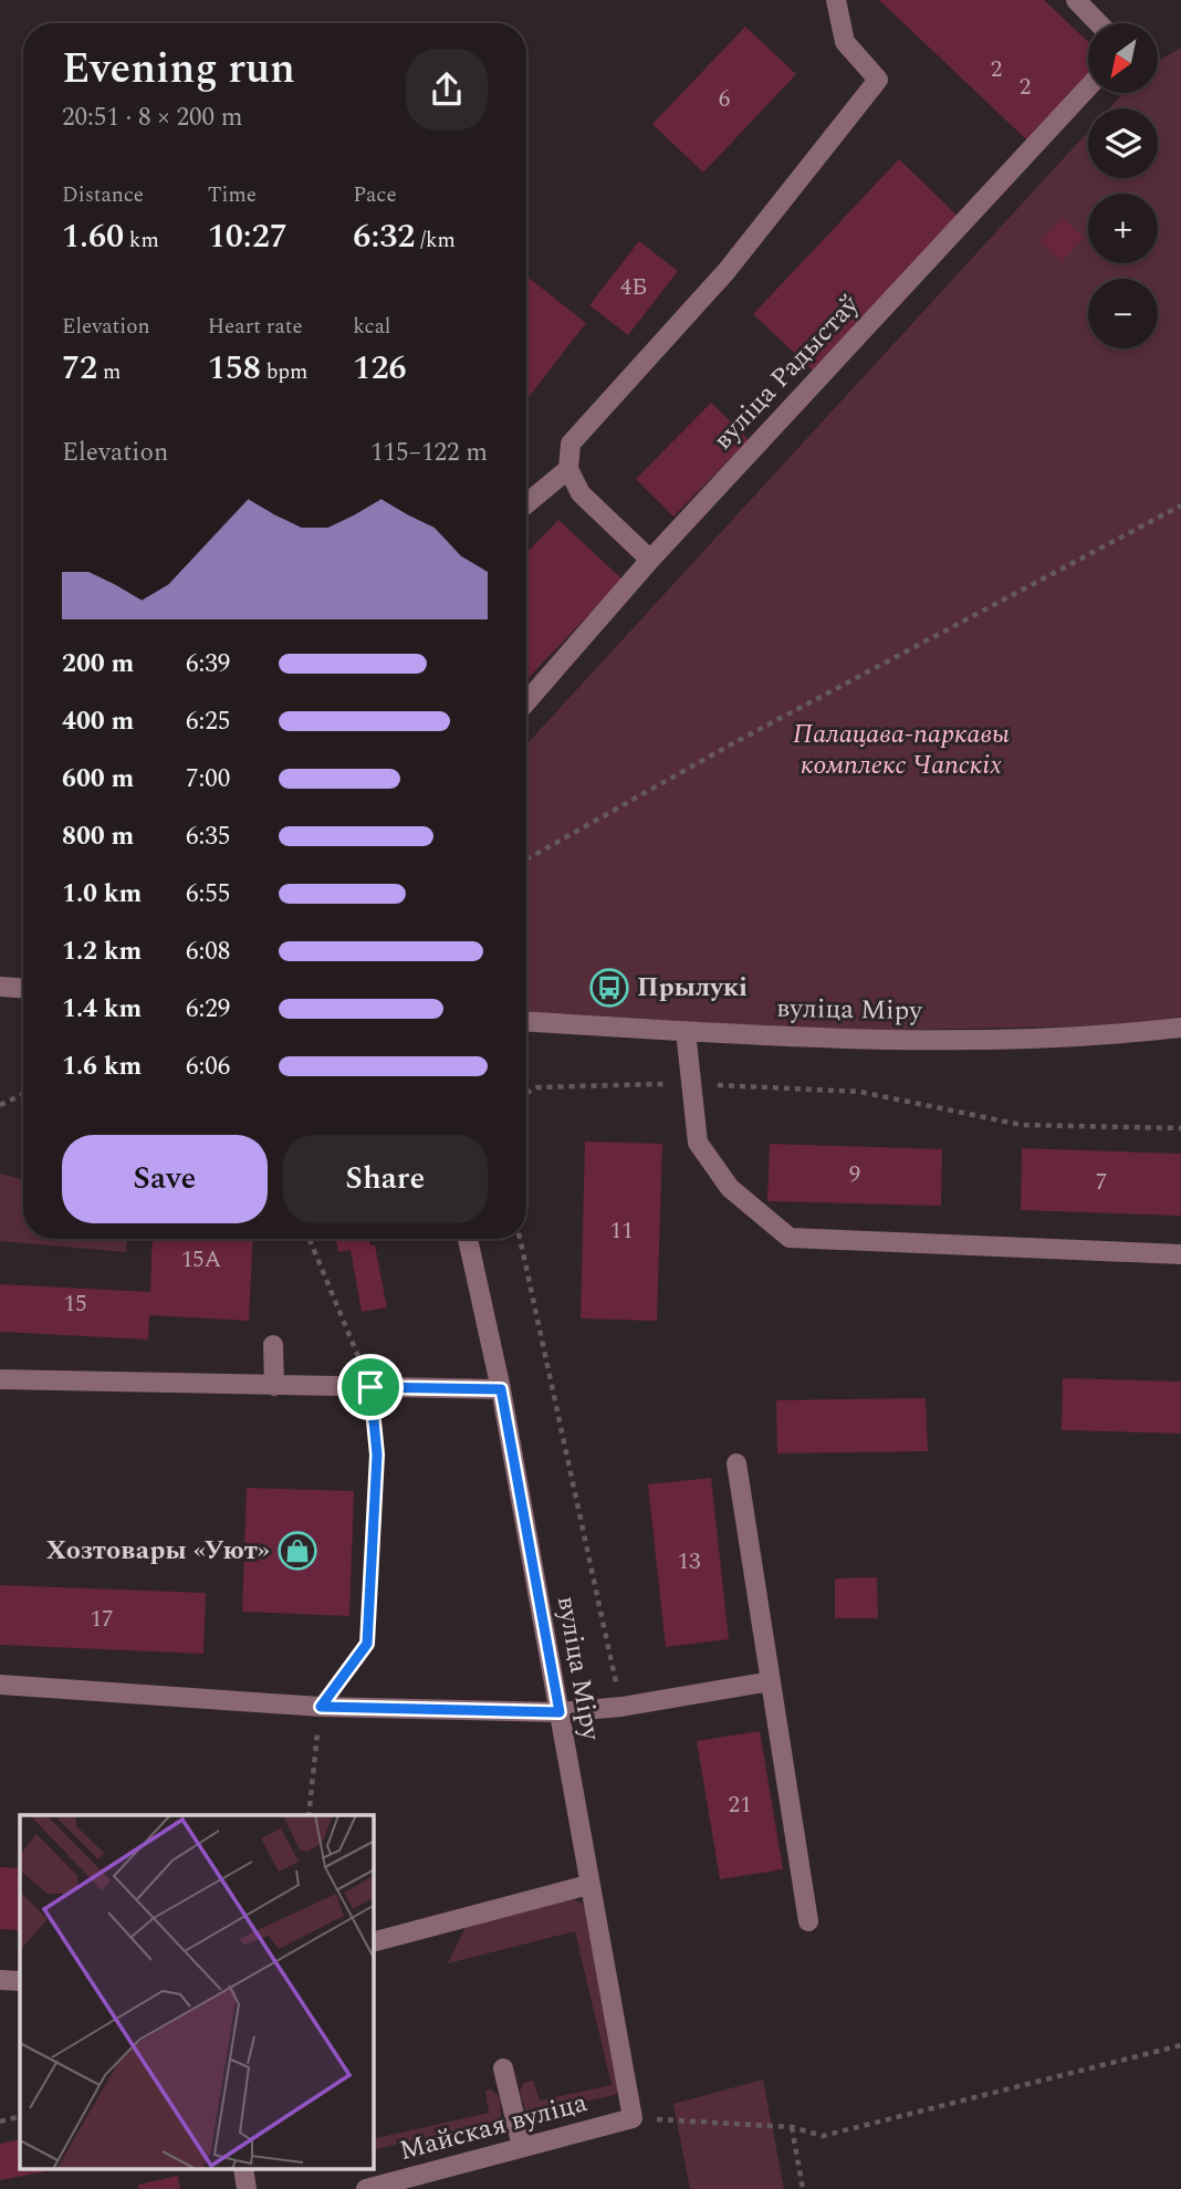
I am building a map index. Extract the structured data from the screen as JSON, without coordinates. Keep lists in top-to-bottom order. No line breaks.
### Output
{"streets":{"street":["вуліца Радыстаў","вуліца Міру","Майская вуліца"]},"crossings":[["вуліца Міру","Майская вуліца"]],"parks":["Палацава-паркавы комплекс Чапскіх"],"places":{"bus stop":["Прылукі"],"shop":["Хозтовары «Уют»"]},"house_numbers":["2","2","6","4Б","9","7","11","15А","15","13","17","21"],"north":"bottom left","page":{"map_buttons":["+","−"],"heading":["Evening run","20:51 · 8 × 200 m"],"stats":[["Distance","1.60 km"],["Time","10:27"],["Pace","6:32 /km"],["Elevation","72 m"],["Heart rate","158 bpm"],["kcal","126"]],"chart":["Elevation","115–122 m"],"list":[{"name":"200 m","note":"6:39"},{"name":"400 m","note":"6:25"},{"name":"600 m","note":"7:00"},{"name":"800 m","note":"6:35"},{"name":"1.0 km","note":"6:55"},{"name":"1.2 km","note":"6:08"},{"name":"1.4 km","note":"6:29"},{"name":"1.6 km","note":"6:06"}],"buttons":["Save","Share"]}}
